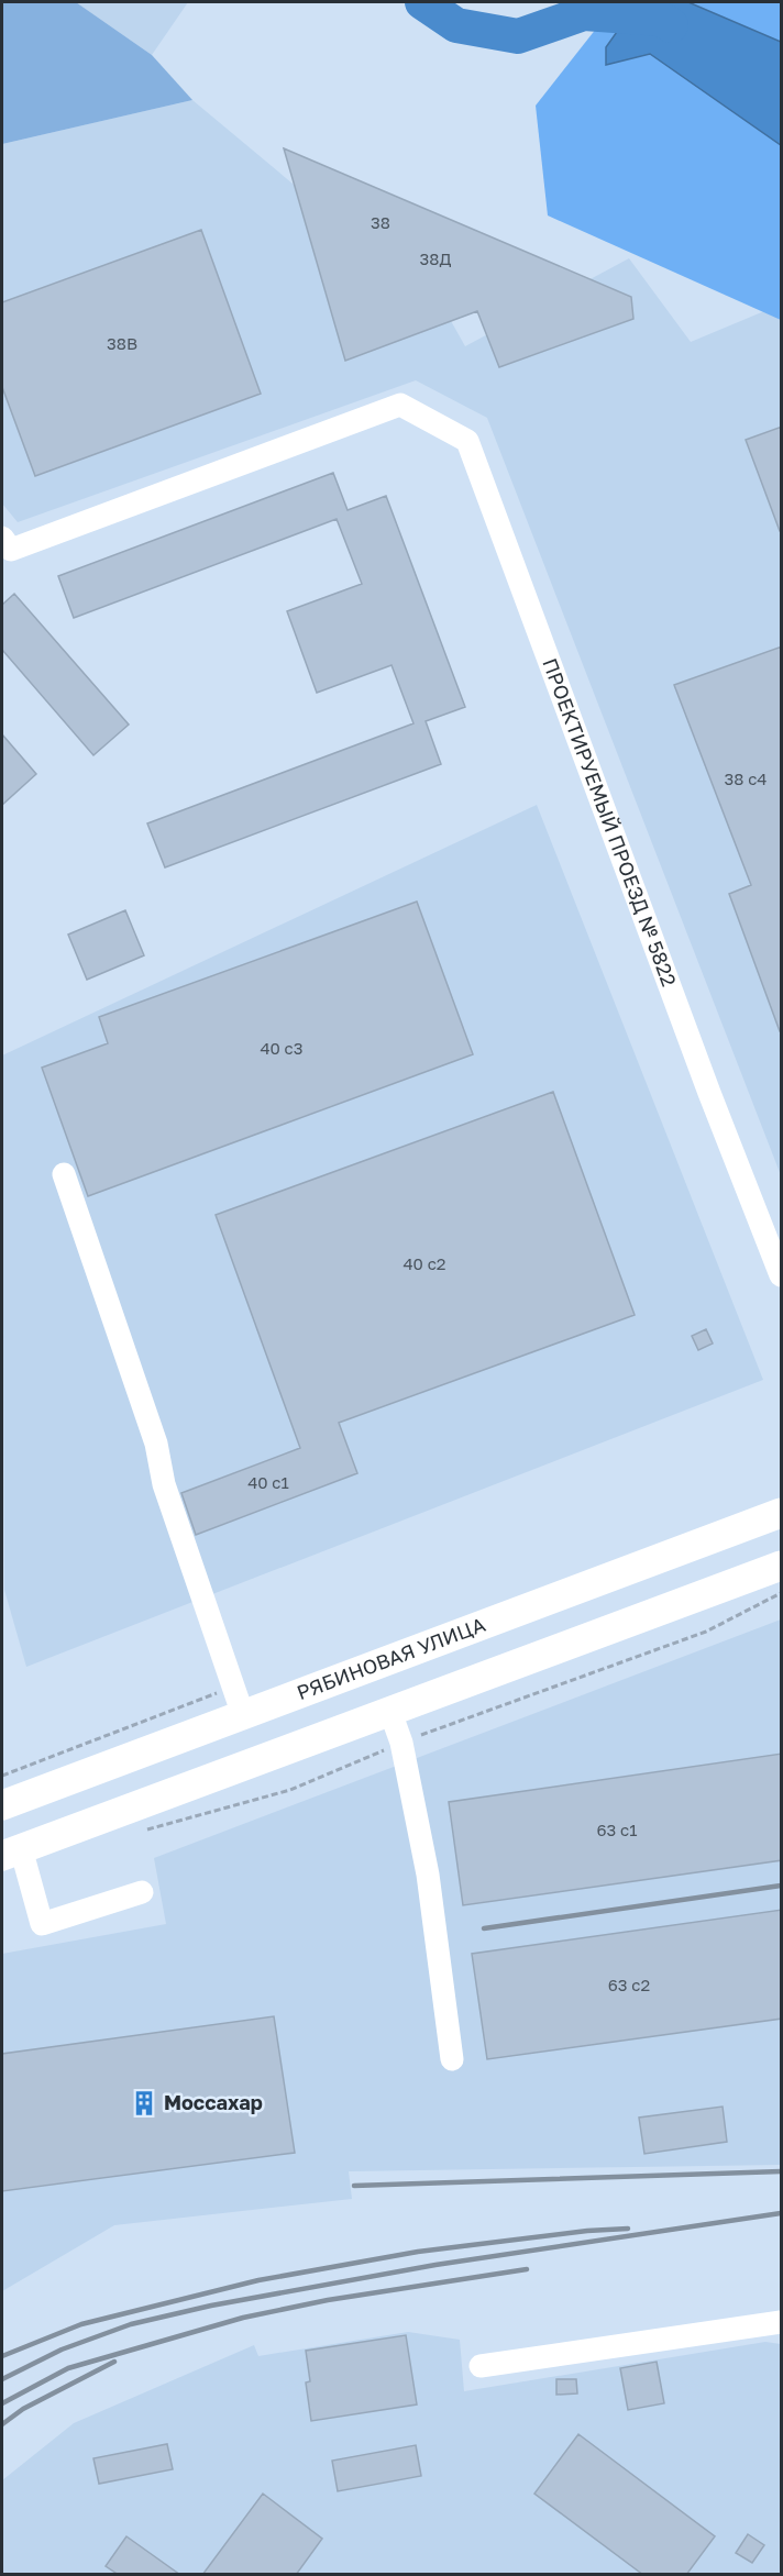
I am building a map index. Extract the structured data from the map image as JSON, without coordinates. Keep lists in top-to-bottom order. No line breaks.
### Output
{"streets":{"main road":["РЯБИНОВАЯ УЛИЦА"],"lane":["ПРОЕКТИРУЕМЫЙ ПРОЕЗД № 5822"]},"places":{"building":["Моссахар"]},"house_numbers":["38","38Д","38В","38 с4","40 с3","40 с2","40 с1","63 с1","63 с2"]}
